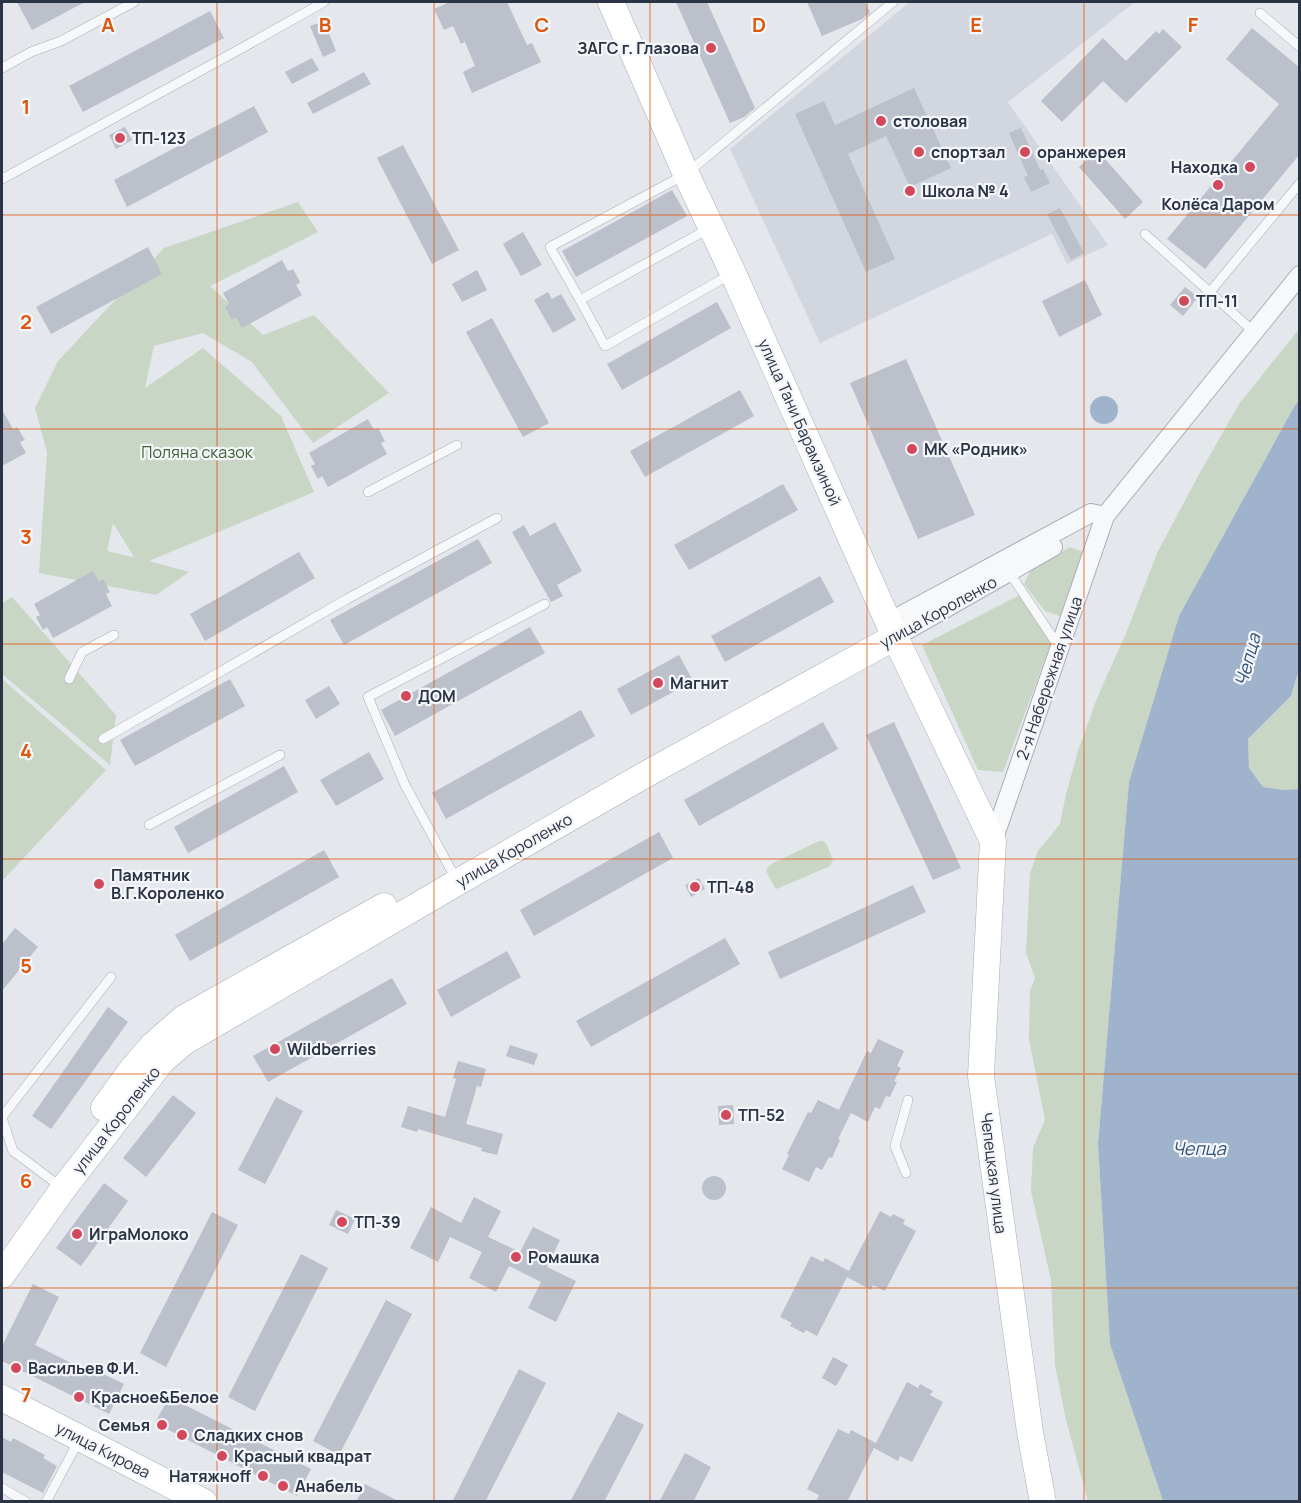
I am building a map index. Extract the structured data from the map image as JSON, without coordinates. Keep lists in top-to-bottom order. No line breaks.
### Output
{"streets":{"street":["улица Тани Барамзиной","улица Короленко","2-я Набережная улица","Чепецкая улица","улица Кирова"]},"crossings":[["улица Тани Барамзиной","улица Короленко"],["улица Тани Барамзиной","2-я Набережная улица"],["улица Тани Барамзиной","Чепецкая улица"],["улица Короленко","2-я Набережная улица"],["2-я Набережная улица","Чепецкая улица"]],"water":["Чепца"],"parks":["Поляна сказок"],"places":["ЗАГС г. Глазова","столовая","ТП-123","спортзал","оранжерея","Находка","Колёса Даром","Школа № 4","ТП-11","МК «Родник»","Магнит","ДОМ","Памятник В.Г.Короленко","ТП-48","Wildberries","ТП-52","ТП-39","ИграМолоко","Ромашка","Васильев Ф.И.","Красное&Белое","Семья","Сладких снов","Красный квадрат","Натяжноff","Анабель"],"grid":{"columns":["A","B","C","D","E","F"],"rows":["1","2","3","4","5","6","7"]}}
